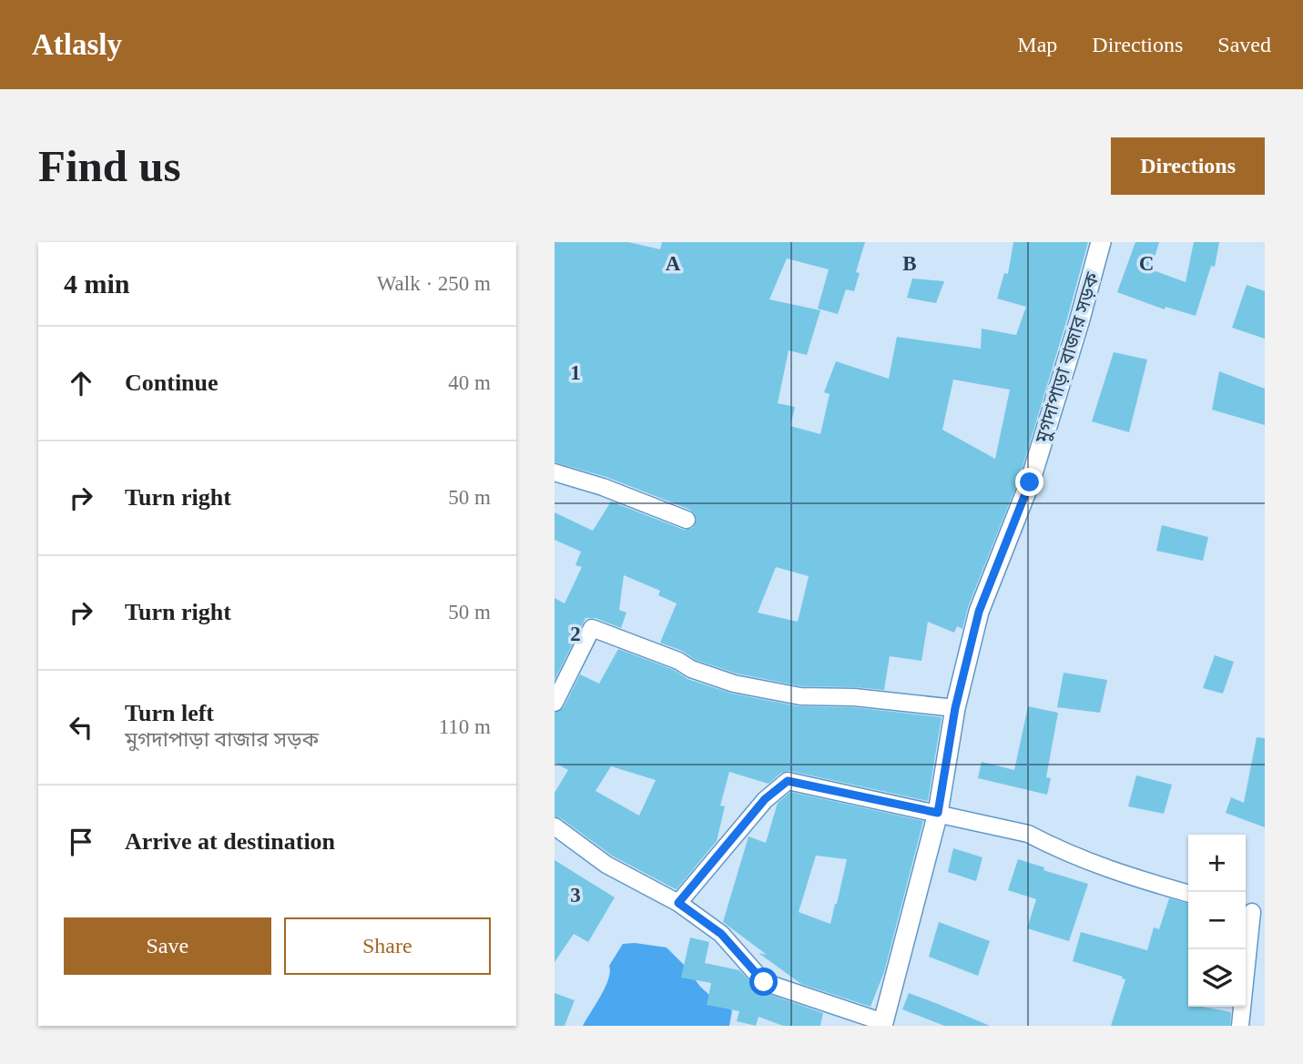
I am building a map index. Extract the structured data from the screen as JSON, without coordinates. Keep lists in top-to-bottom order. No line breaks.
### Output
{"streets":{"street":["মুগদাপাড়া বাজার সড়ক"]},"page":{"header":"Atlasly","nav":["Map","Directions","Saved"],"buttons":["Directions",["Save","Share"]],"title":"Find us","heading":["4 min","Walk · 250 m"],"list":[["Continue","40 m"],["Turn right","50 m"],["Turn right","50 m"],["Turn left","মুগদাপাড়া বাজার সড়ক","110 m"],"Arrive at destination"],"map_buttons":["+","−"]},"grid":{"columns":["A","B","C"],"rows":["1","2","3"]}}
